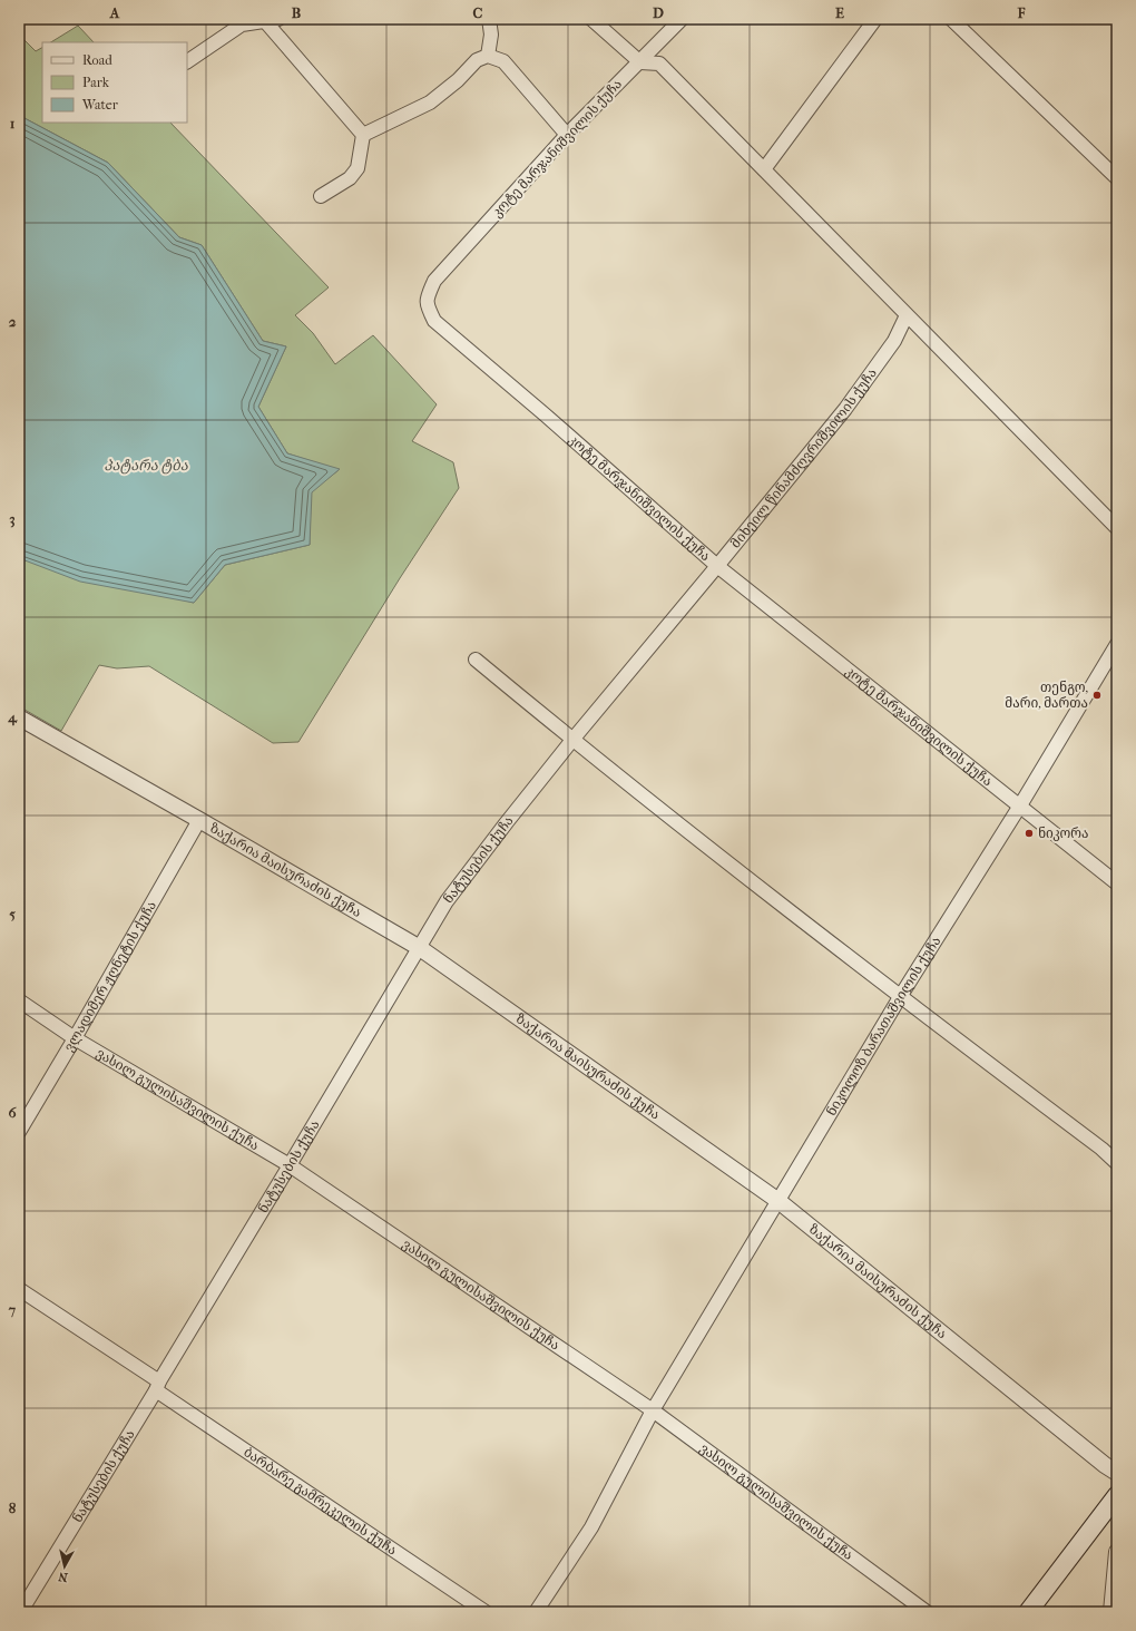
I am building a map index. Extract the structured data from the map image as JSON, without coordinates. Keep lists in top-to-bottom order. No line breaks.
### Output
{"streets":{"street":["კოტე მარჯანიშვილის ქუჩა","მიხეილ წინამძღვრიშვილის ქუჩა","ნატუსების ქუჩა","ზაქარია მაისურაძის ქუჩა","ვლადიმერ ჟღნეტის ქუჩა","ნიკოლოზ ბარათაშვილის ქუჩა","ვასილ გულისაშვილის ქუჩა","ბარბარე გამრეკელის ქუჩა"]},"crossings":[["კოტე მარჯანიშვილის ქუჩა","მიხეილ წინამძღვრიშვილის ქუჩა"],["კოტე მარჯანიშვილის ქუჩა","ნიკოლოზ ბარათაშვილის ქუჩა"],["მიხეილ წინამძღვრიშვილის ქუჩა","ნატუსების ქუჩა"],["ნატუსების ქუჩა","ზაქარია მაისურაძის ქუჩა"],["ნატუსების ქუჩა","ვასილ გულისაშვილის ქუჩა"],["ნატუსების ქუჩა","ბარბარე გამრეკელის ქუჩა"],["ზაქარია მაისურაძის ქუჩა","ვლადიმერ ჟღნეტის ქუჩა"],["ზაქარია მაისურაძის ქუჩა","ნიკოლოზ ბარათაშვილის ქუჩა"],["ვლადიმერ ჟღნეტის ქუჩა","ვასილ გულისაშვილის ქუჩა"],["ნიკოლოზ ბარათაშვილის ქუჩა","ვასილ გულისაშვილის ქუჩა"]],"water":["პატარა ტბა"],"places":["თენგო, მარი, მართა","ნიკორა"],"legend":["Road","Park","Water"],"north":"bottom","grid":{"columns":["A","B","C","D","E","F"],"rows":["1","2","3","4","5","6","7","8"]}}
